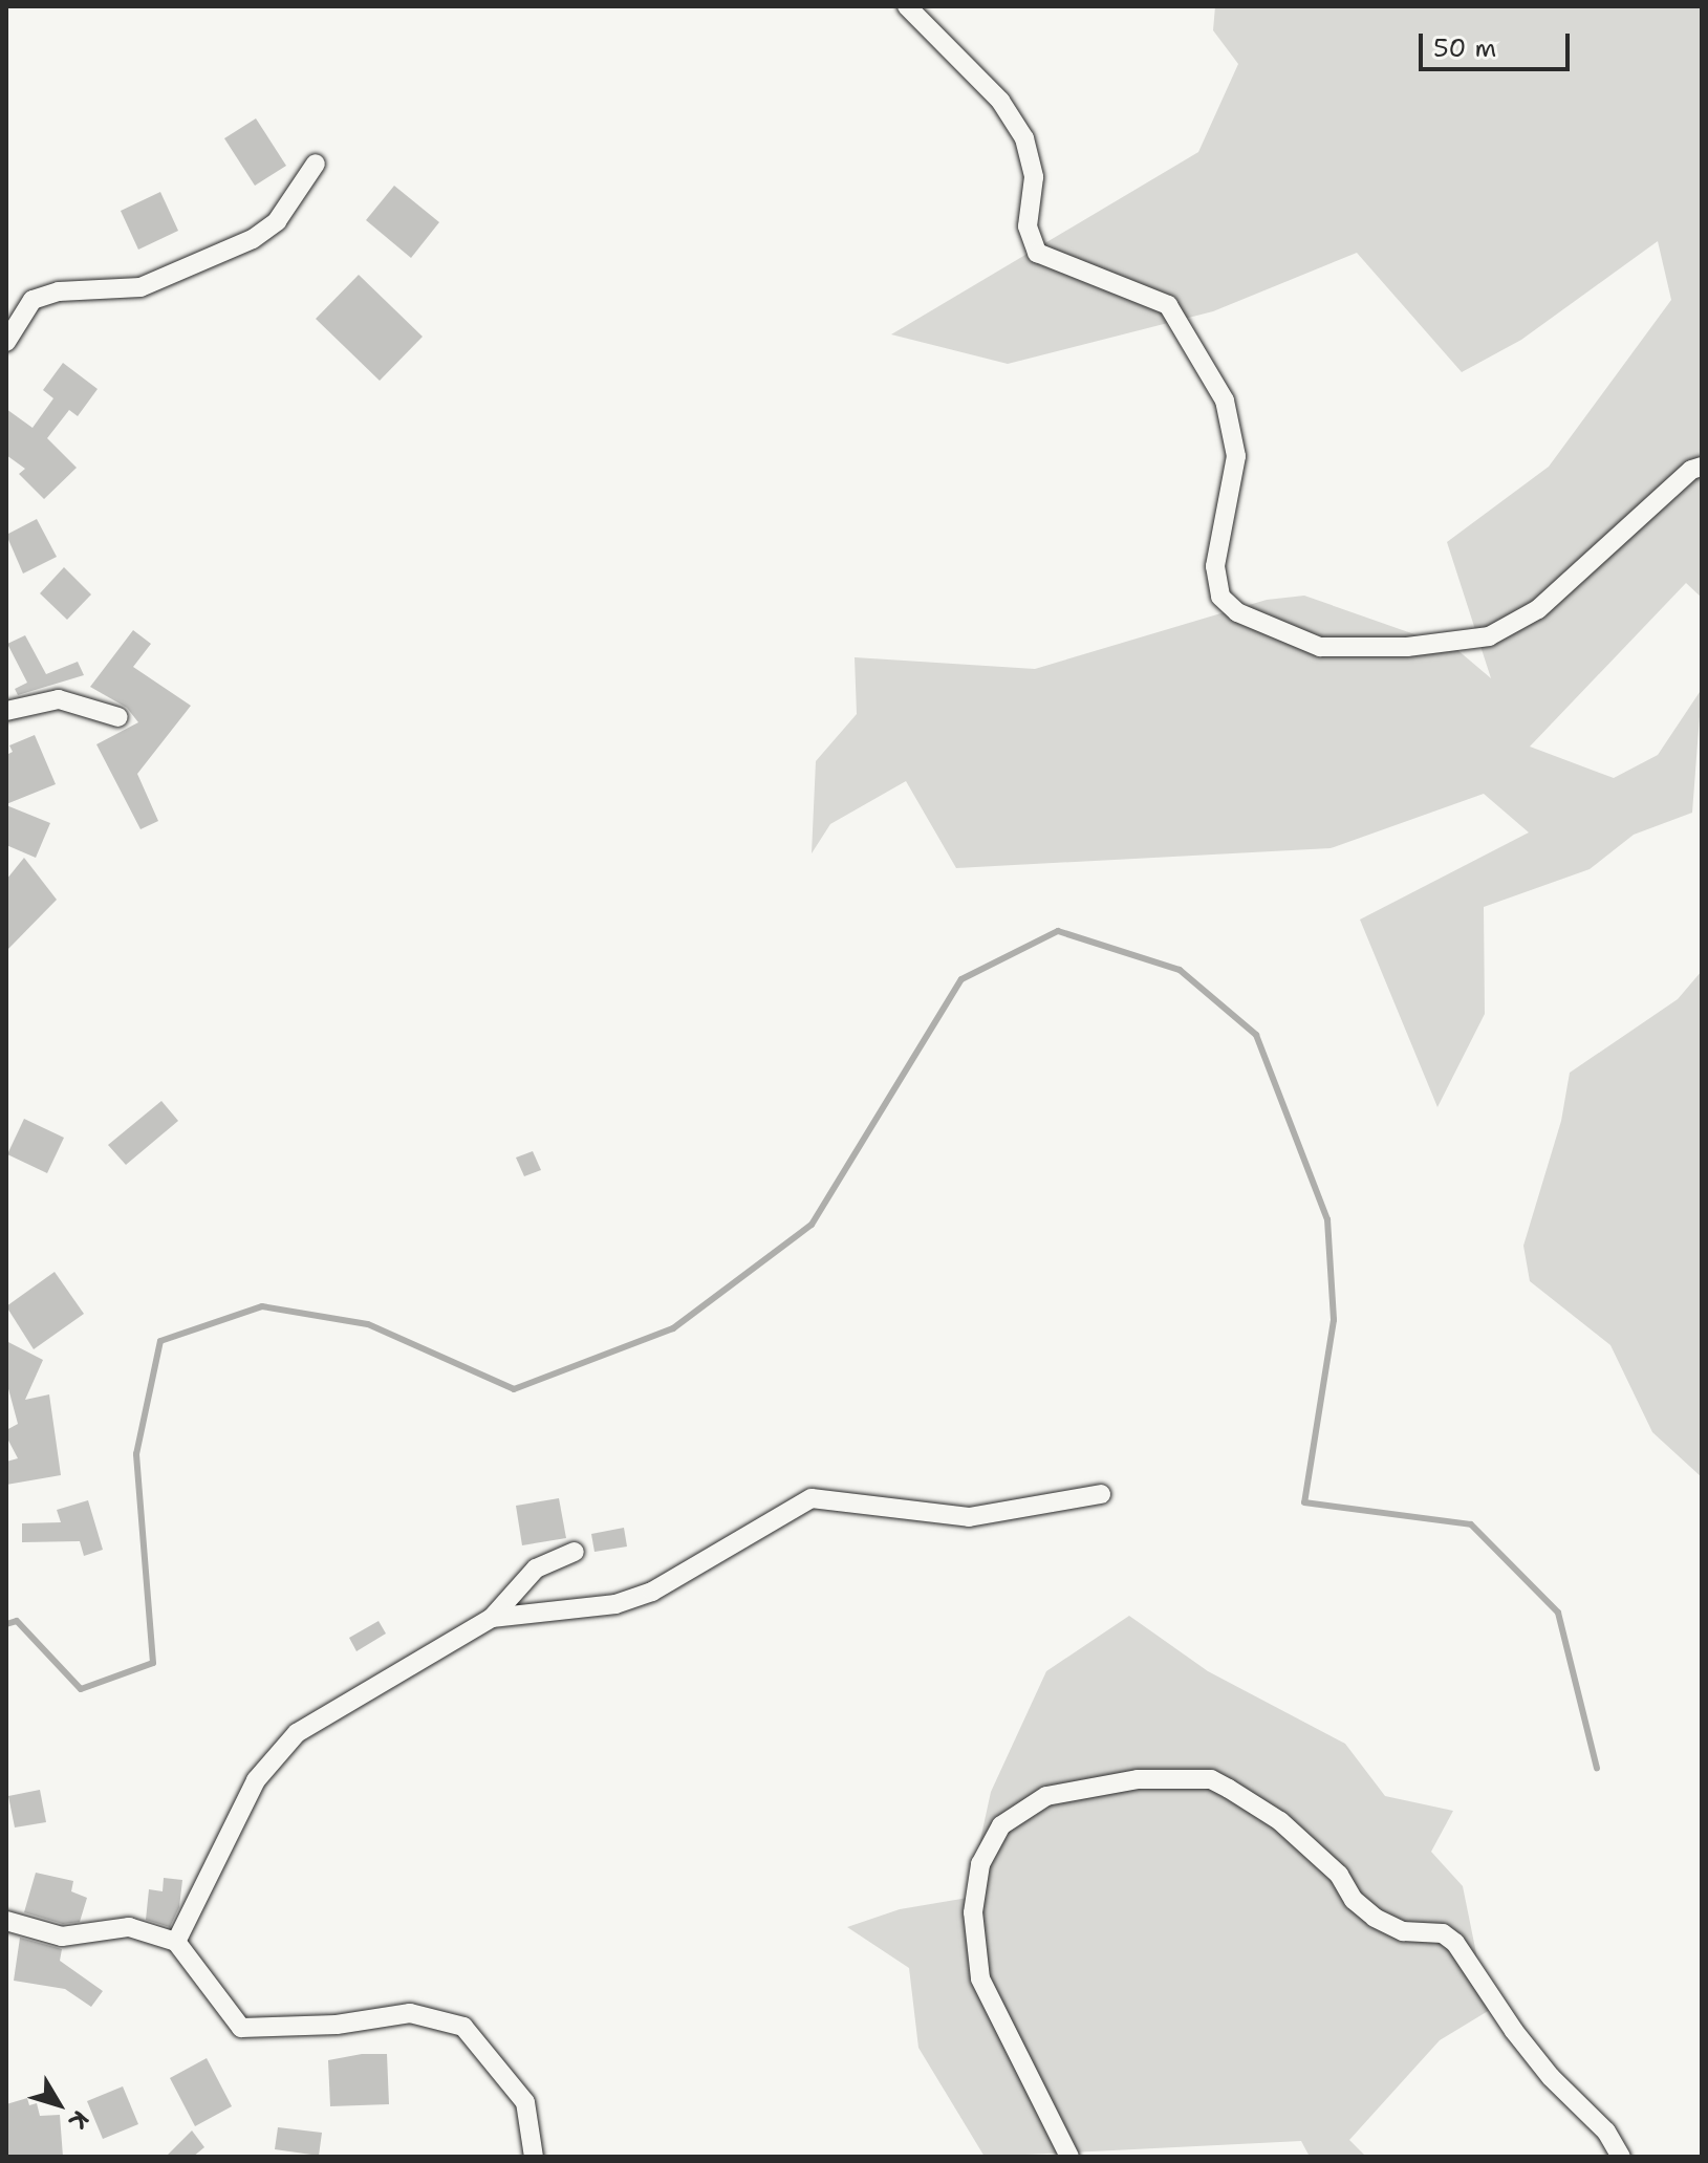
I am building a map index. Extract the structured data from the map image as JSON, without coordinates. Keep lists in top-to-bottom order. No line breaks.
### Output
{"scale_bar":"50 m","north":"bottom right"}
